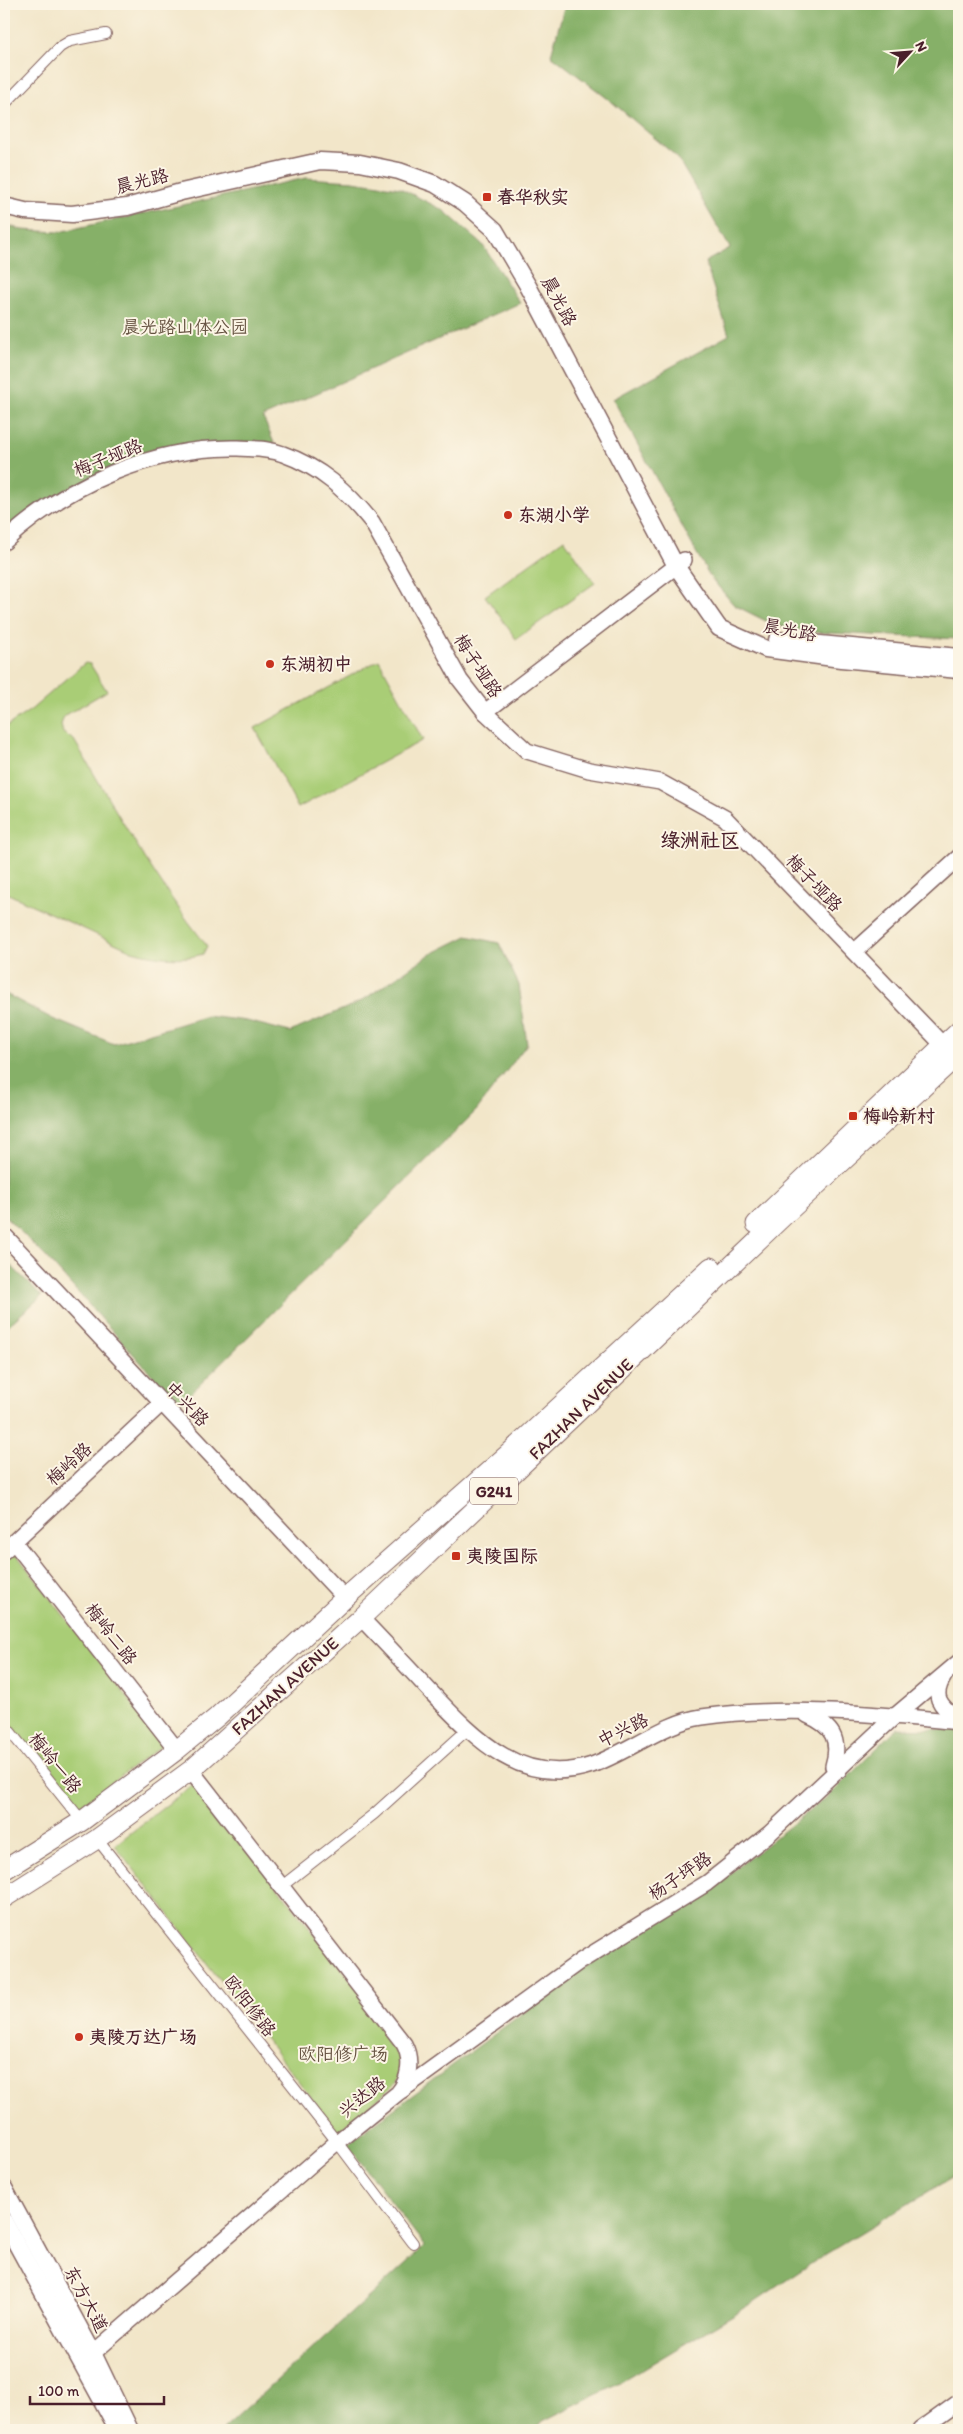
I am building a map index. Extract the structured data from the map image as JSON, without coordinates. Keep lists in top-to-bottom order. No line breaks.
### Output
{"streets":{"highway":["FAZHAN AVENUE","G241"],"main road":["晨光路","东方大道"],"street":["梅子垭路","中兴路","梅岭路","梅岭二路","梅岭一路","杨子坪路","欧阳修路","兴达路"]},"crossings":[["梅子垭路","FAZHAN AVENUE"],["中兴路","FAZHAN AVENUE"],["中兴路","梅岭路"],["中兴路","杨子坪路"],["FAZHAN AVENUE","梅岭二路"],["FAZHAN AVENUE","梅岭一路"],["FAZHAN AVENUE","欧阳修路"],["FAZHAN AVENUE","兴达路"],["梅岭路","梅岭二路"],["杨子坪路","兴达路"],["欧阳修路","兴达路"],["兴达路","东方大道"]],"districts":["绿洲社区"],"parks":["晨光路山体公园","欧阳修广场"],"places":{"transit":["春华秋实","梅岭新村","夷陵国际"],"other":["东湖小学","东湖初中","夷陵万达广场"]},"scale_bar":"100 m","north":"top right"}
